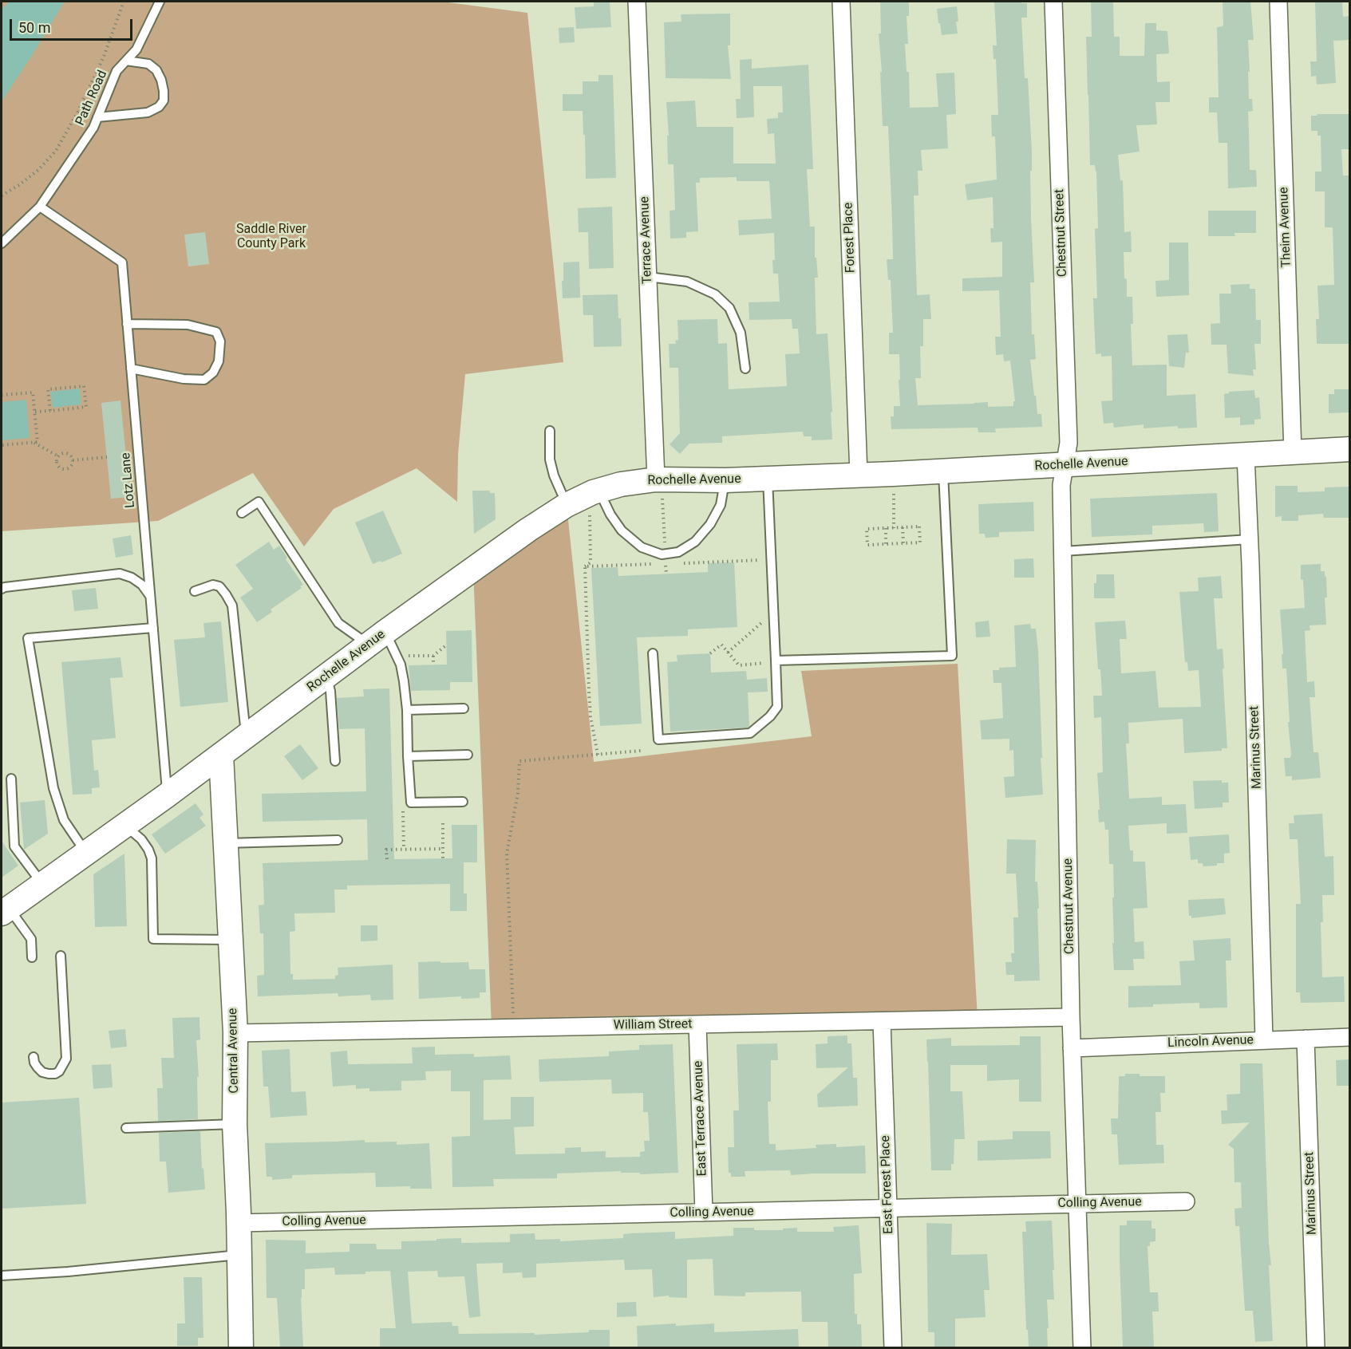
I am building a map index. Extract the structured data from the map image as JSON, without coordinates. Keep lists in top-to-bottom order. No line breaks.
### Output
{"streets":{"street":["Theim Avenue","Chestnut Street","Forest Place","Terrace Avenue","Rochelle Avenue","Marinus Street","Chestnut Avenue","William Street","Lincoln Avenue","Central Avenue","East Terrace Avenue","East Forest Place","Colling Avenue"],"lane":["Path Road","Lotz Lane"]},"crossings":[["Path Road","Lotz Lane"],["Theim Avenue","Rochelle Avenue"],["Chestnut Street","Rochelle Avenue"],["Chestnut Street","Chestnut Avenue"],["Forest Place","Rochelle Avenue"],["Terrace Avenue","Rochelle Avenue"],["Rochelle Avenue","Lotz Lane"],["Rochelle Avenue","Marinus Street"],["Rochelle Avenue","Chestnut Avenue"],["Rochelle Avenue","Central Avenue"],["Marinus Street","Lincoln Avenue"],["Chestnut Avenue","William Street"],["Chestnut Avenue","Lincoln Avenue"],["Chestnut Avenue","Colling Avenue"],["William Street","Central Avenue"],["William Street","East Terrace Avenue"],["William Street","East Forest Place"],["Central Avenue","Colling Avenue"],["East Terrace Avenue","Colling Avenue"],["East Forest Place","Colling Avenue"]],"parks":["Saddle River County Park"],"scale_bar":"50 m"}
